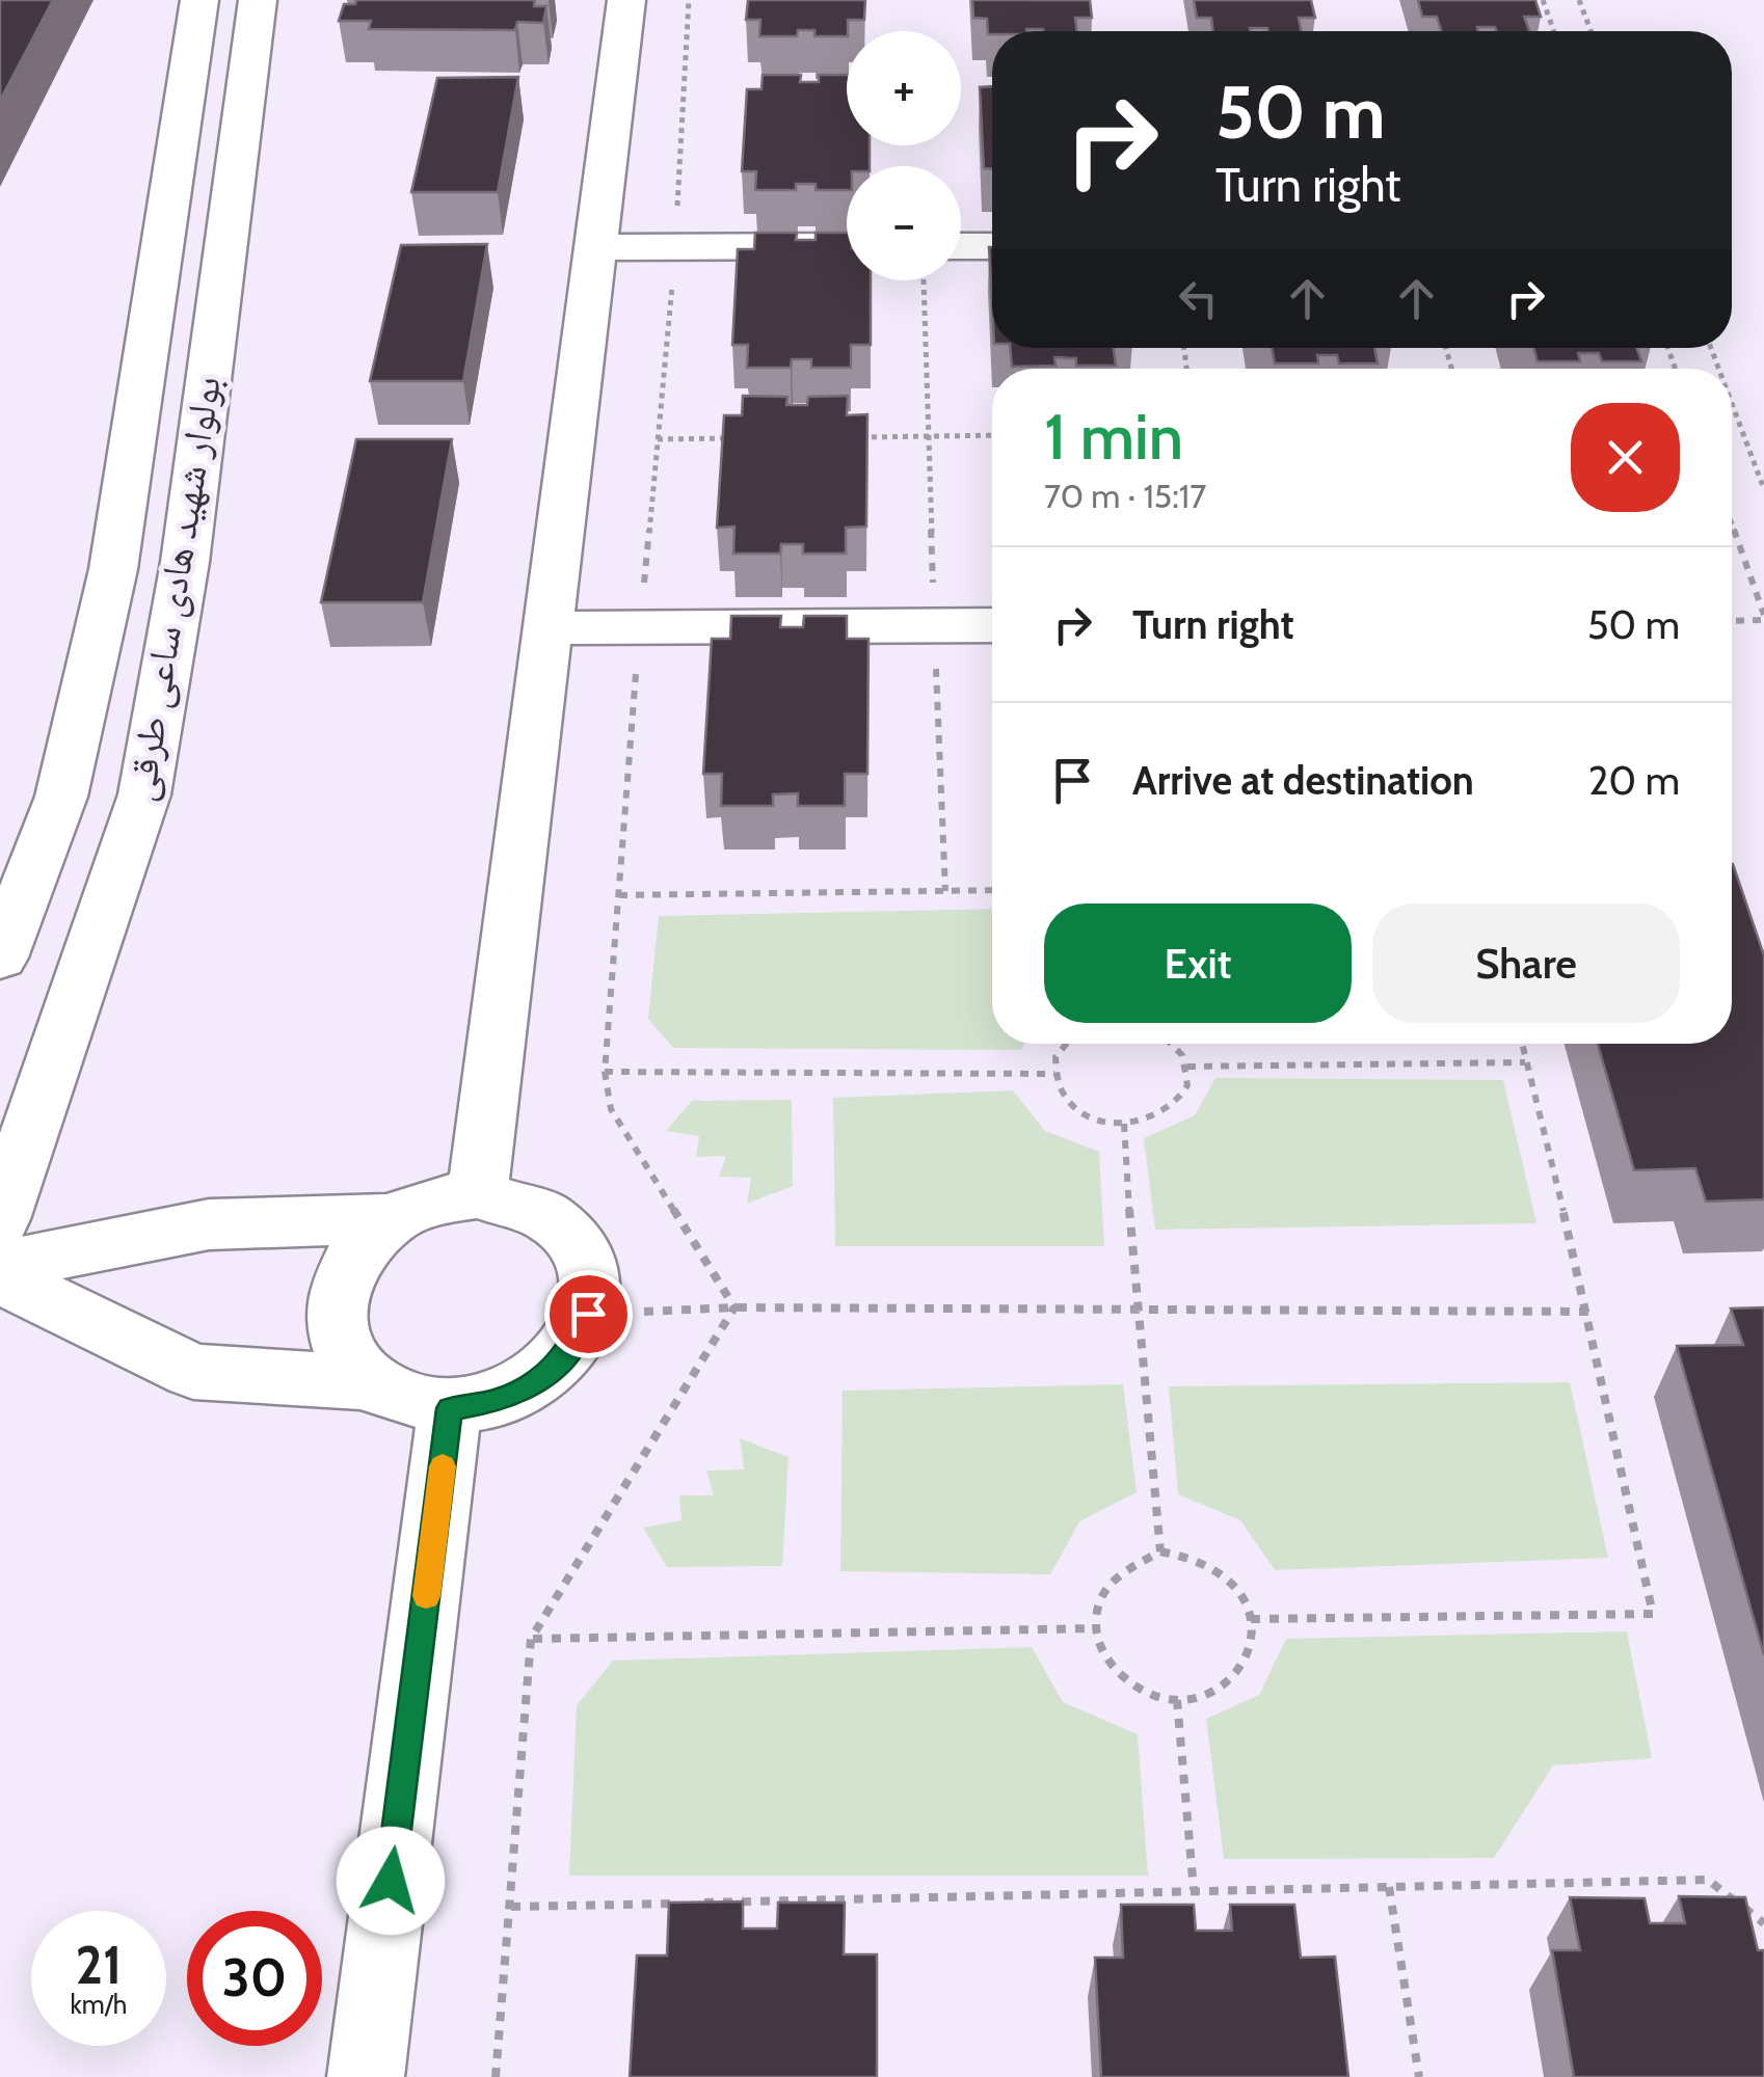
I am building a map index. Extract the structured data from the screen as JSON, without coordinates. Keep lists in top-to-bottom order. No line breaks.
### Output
{"streets":{"street":["بولوار شهید هادی ساعی طرقی"]},"page":{"map_buttons":["+","−"],"turn":["50 m","Turn right"],"heading":["1 min","70 m · 15:17"],"list":[{"name":"Turn right","value":"50 m"},{"name":"Arrive at destination","value":"20 m"}],"buttons":["Exit","Share"],"speed":"21 km/h","limit":"30"}}
